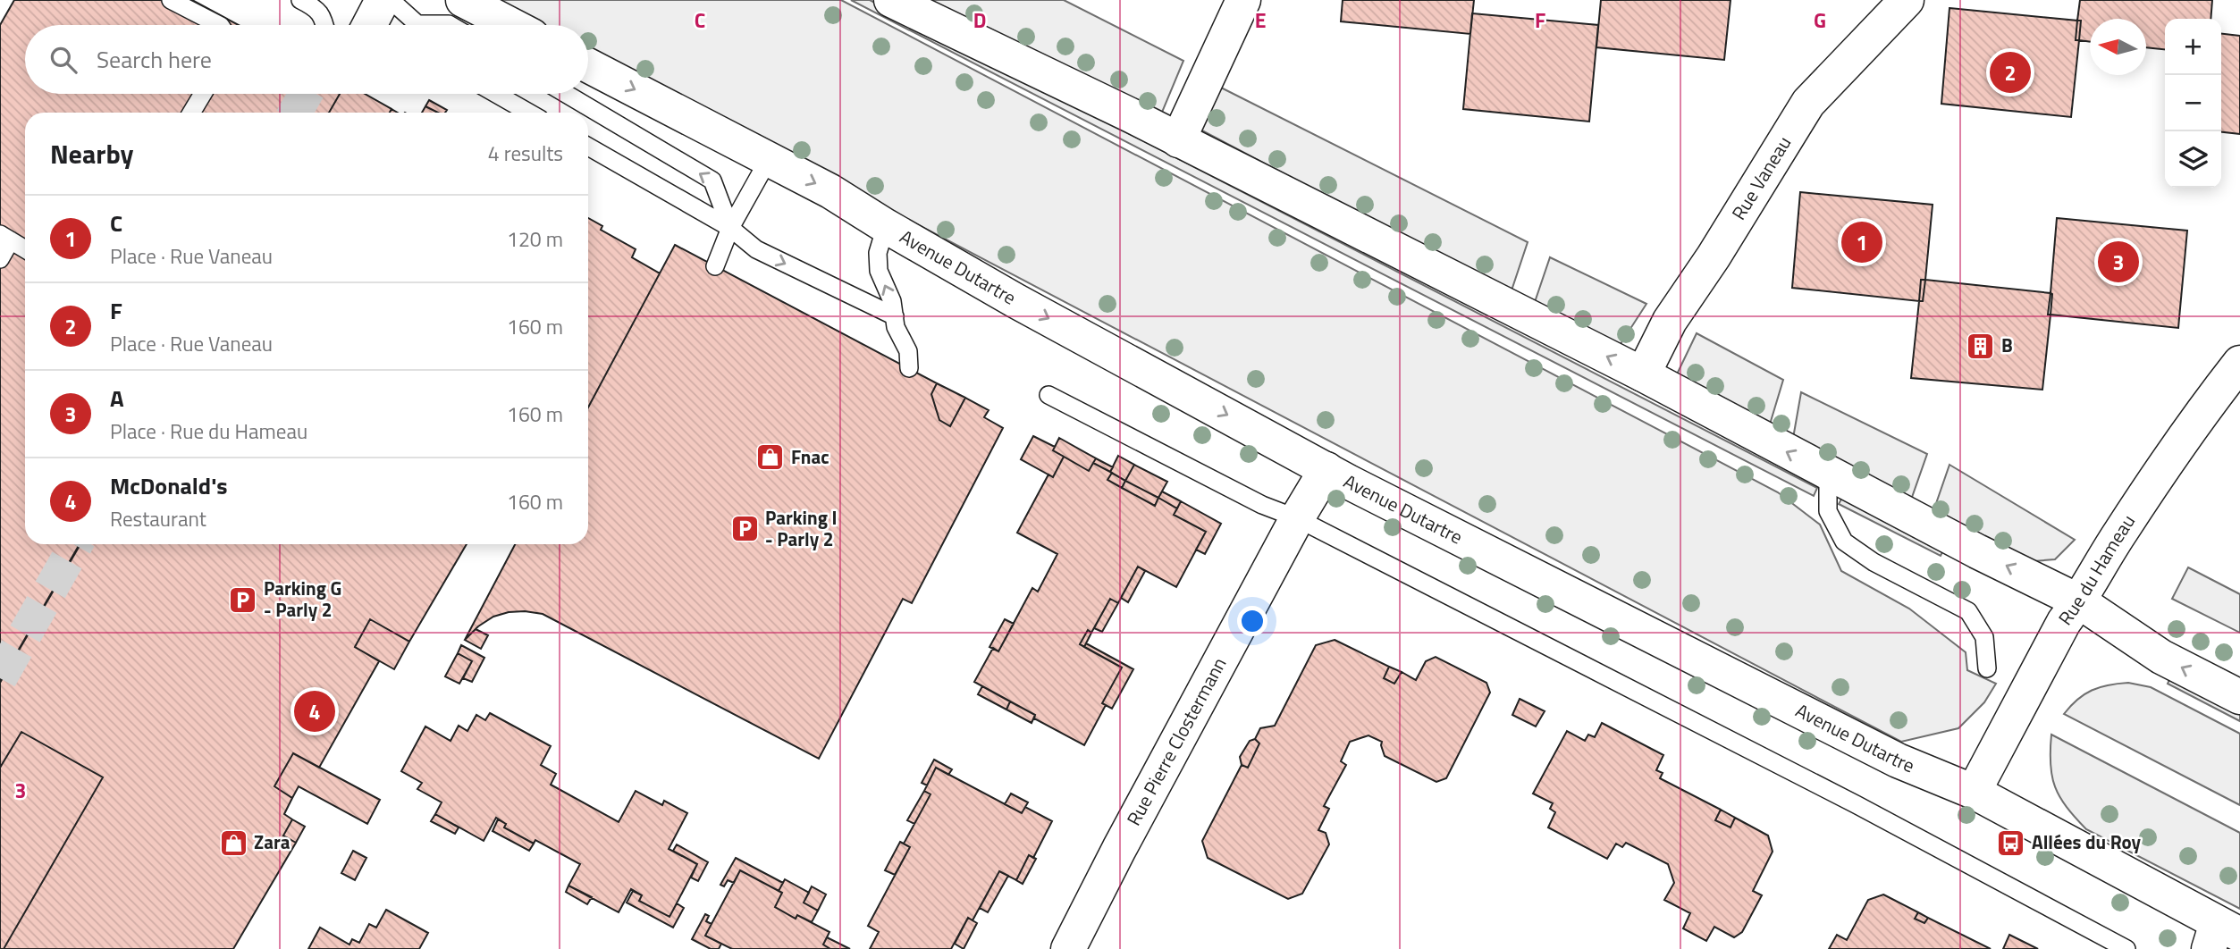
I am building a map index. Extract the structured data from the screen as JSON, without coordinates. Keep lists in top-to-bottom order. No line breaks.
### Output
{"streets":{"main road":["Rue Vaneau","Avenue Dutartre","Rue du Hameau","Rue Pierre Clostermann"]},"crossings":[["Avenue Dutartre","Rue du Hameau"],["Avenue Dutartre","Rue Pierre Clostermann"]],"places":{"building":["B"],"shop":["Fnac","Zara"],"parking":["Parking I - Parly 2","Parking G - Parly 2"],"bus stop":["Allées du Roy"]},"north":"left","page":{"map_buttons":["+","−"],"search":"Search here","pins":["2","1","3","4"],"heading":["Nearby","4 results"],"list":[{"mark":"1","name":"C","note":"Place · Rue Vaneau","value":"120 m"},{"mark":"2","name":"F","note":"Place · Rue Vaneau","value":"160 m"},{"mark":"3","name":"A","note":"Place · Rue du Hameau","value":"160 m"},{"mark":"4","name":"McDonald's","note":"Restaurant","value":"160 m"}]},"grid":{"columns":["C","D","E","F","G"],"rows":["3"]}}
